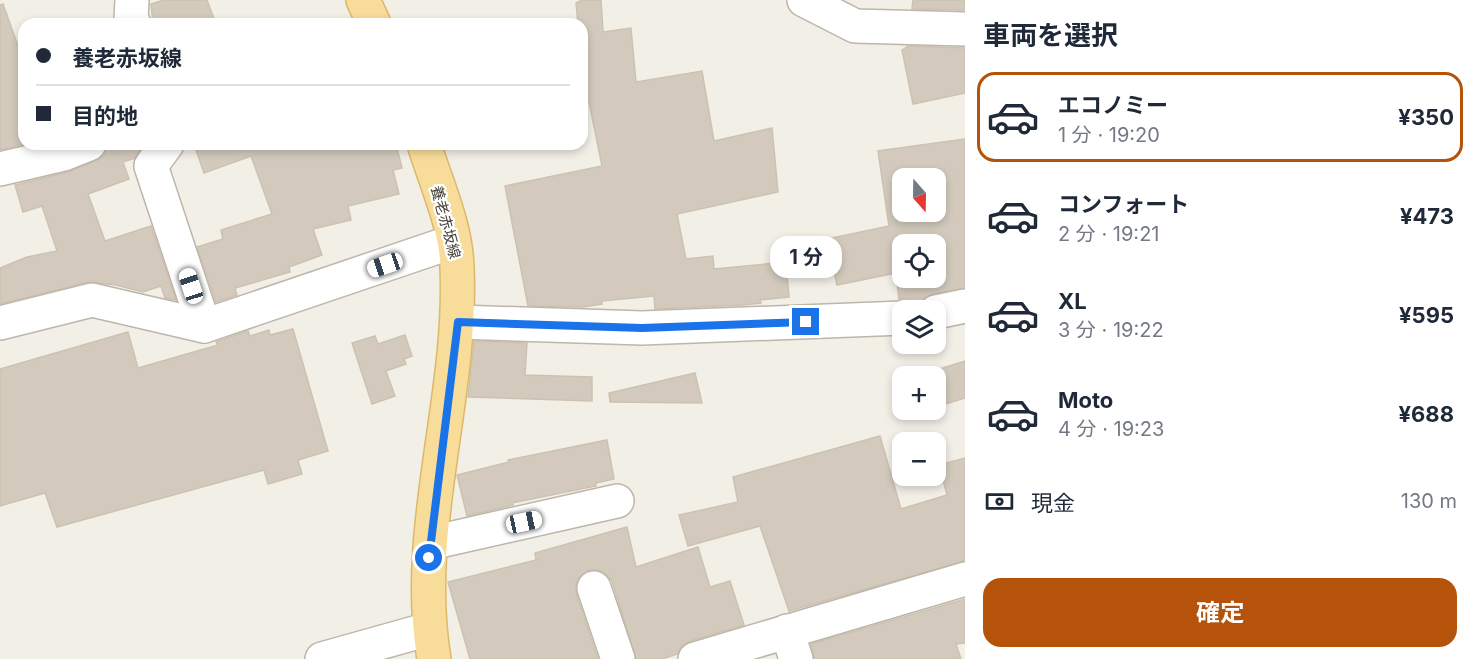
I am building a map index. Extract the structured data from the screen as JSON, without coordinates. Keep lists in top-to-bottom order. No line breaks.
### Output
{"streets":{"main road":["養老赤坂線"]},"north":"bottom","page":{"heading":"車両を選択","banner":["養老赤坂線","目的地"],"list":[{"name":"エコノミー","note":"1 分 · 19:20","value":"¥350"},{"name":"コンフォート","note":"2 分 · 19:21","value":"¥473"},{"name":"XL","note":"3 分 · 19:22","value":"¥595"},{"name":"Moto","note":"4 分 · 19:23","value":"¥688"}],"map_buttons":["+","−"],"bubble":"1 分","pay":["現金","130 m"],"buttons":"確定"}}
